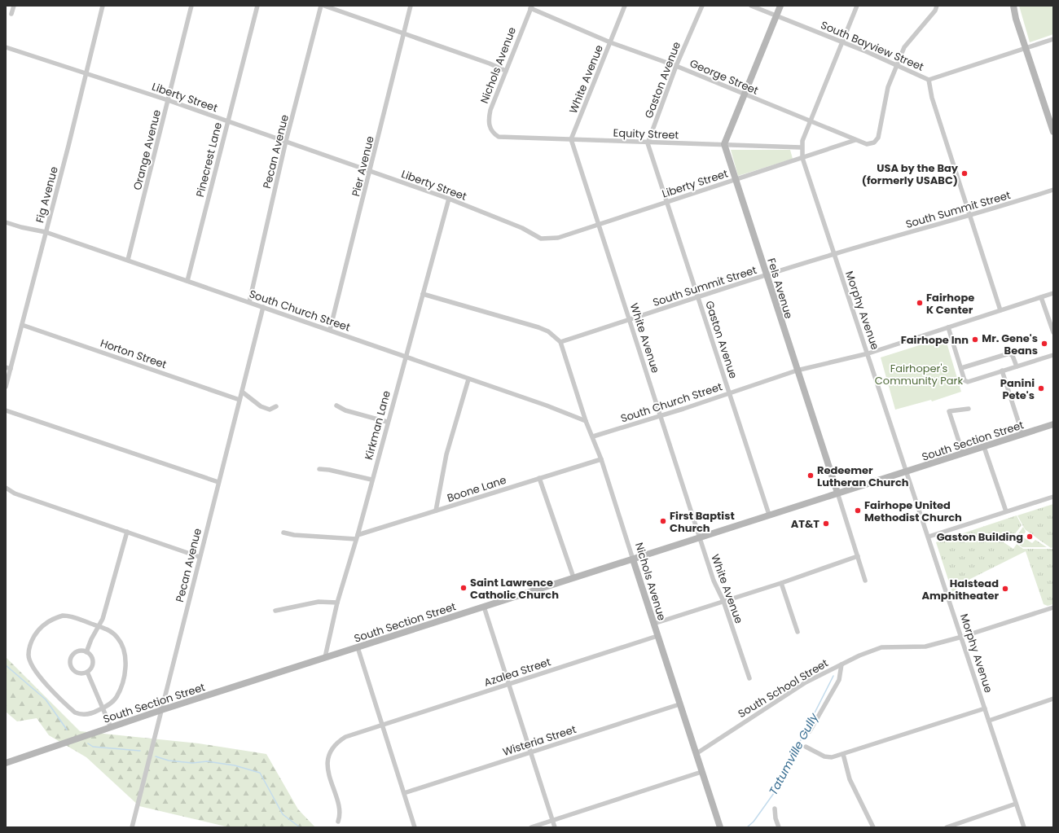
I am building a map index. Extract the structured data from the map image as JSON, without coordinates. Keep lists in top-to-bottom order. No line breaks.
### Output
{"streets":{"street":["South Bayview Street","Nichols Avenue","George Street","White Avenue","Gaston Avenue","Liberty Street","Equity Street","Orange Avenue","Pecan Avenue","Pinecrest Lane","Pier Avenue","Fig Avenue","South Summit Street","Fels Avenue","South Church Street","Morphy Avenue","Horton Street","Kirkman Lane","South Section Street","Boone Lane","Azalea Street","South School Street","Wisteria Street"]},"crossings":[["South Bayview Street","George Street"],["South Bayview Street","Morphy Avenue"],["Nichols Avenue","George Street"],["Nichols Avenue","Equity Street"],["Nichols Avenue","South Summit Street"],["Nichols Avenue","South Church Street"],["Nichols Avenue","South Section Street"],["Nichols Avenue","Boone Lane"],["Nichols Avenue","Azalea Street"],["Nichols Avenue","South School Street"],["Nichols Avenue","Wisteria Street"],["George Street","White Avenue"],["George Street","Gaston Avenue"],["George Street","Liberty Street"],["George Street","Morphy Avenue"],["White Avenue","Liberty Street"],["White Avenue","Equity Street"],["White Avenue","South Summit Street"],["White Avenue","South Church Street"],["White Avenue","South Section Street"],["Gaston Avenue","Liberty Street"],["Gaston Avenue","Equity Street"],["Gaston Avenue","South Summit Street"],["Gaston Avenue","South Church Street"],["Gaston Avenue","South Section Street"],["Liberty Street","Orange Avenue"],["Liberty Street","Pecan Avenue"],["Liberty Street","Pinecrest Lane"],["Liberty Street","Pier Avenue"],["Liberty Street","Fig Avenue"],["Liberty Street","Fels Avenue"],["Liberty Street","Morphy Avenue"],["Liberty Street","Kirkman Lane"],["Equity Street","Fels Avenue"],["Equity Street","Morphy Avenue"],["Orange Avenue","South Church Street"],["Pecan Avenue","South Church Street"],["Pecan Avenue","Horton Street"],["Pecan Avenue","South Section Street"],["Pinecrest Lane","South Church Street"],["Pier Avenue","South Church Street"],["Fig Avenue","South Church Street"],["Fig Avenue","Horton Street"],["South Summit Street","Fels Avenue"],["South Summit Street","Morphy Avenue"],["Fels Avenue","South Church Street"],["Fels Avenue","South Section Street"],["South Church Street","Morphy Avenue"],["South Church Street","Kirkman Lane"],["Morphy Avenue","South Section Street"],["Morphy Avenue","South School Street"],["Kirkman Lane","South Section Street"],["Kirkman Lane","Boone Lane"]],"water":["Tatumville Gully"],"parks":["Fairhoper's Community Park"],"places":["USA by the Bay (formerly USABC)","Fairhope K Center","Fairhope Inn","Mr. Gene's Beans","Panini Pete's","Redeemer Lutheran Church","Fairhope United Methodist Church","First Baptist Church","AT&T","Gaston Building","Saint Lawrence Catholic Church","Halstead Amphitheater"]}
